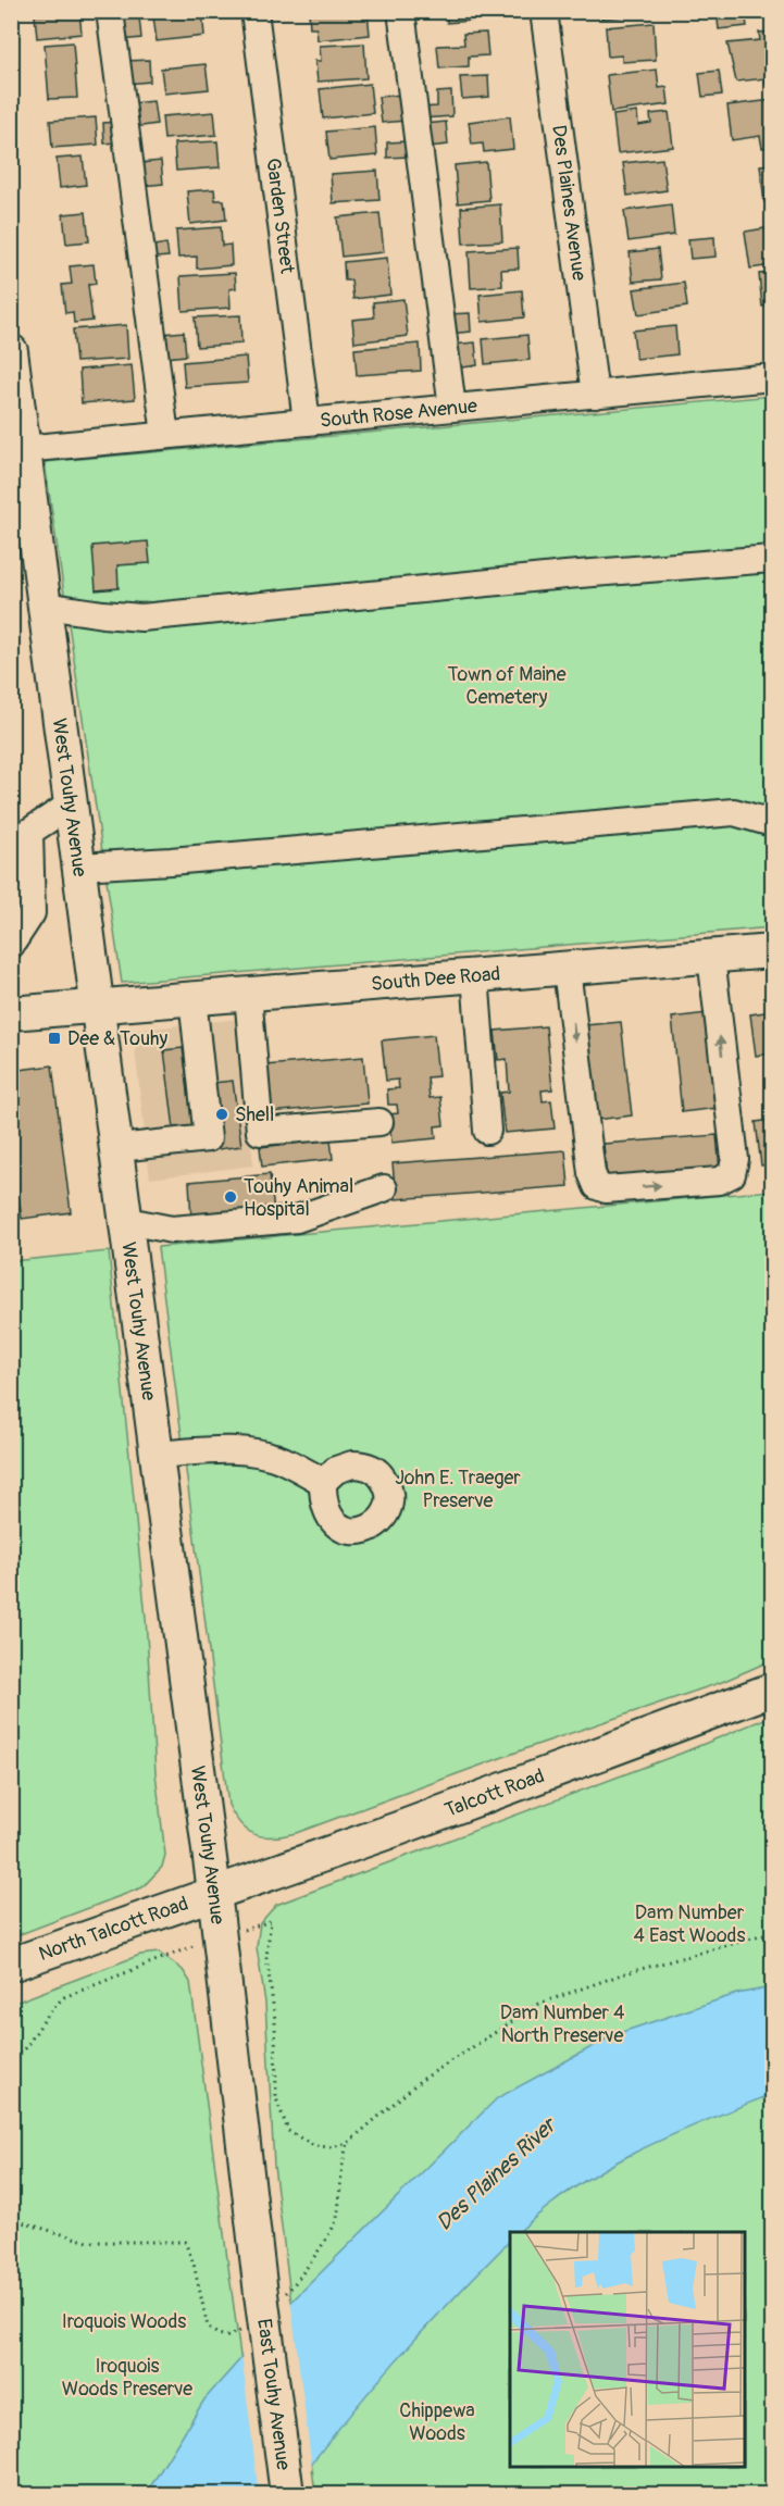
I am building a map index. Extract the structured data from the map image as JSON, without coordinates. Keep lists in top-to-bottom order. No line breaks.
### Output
{"streets":{"main road":["West Touhy Avenue","South Dee Road","Talcott Road","North Talcott Road","East Touhy Avenue"],"street":["Des Plaines Avenue","Garden Street","South Rose Avenue"]},"crossings":[["Des Plaines Avenue","South Rose Avenue"],["Garden Street","South Rose Avenue"],["South Rose Avenue","West Touhy Avenue"],["West Touhy Avenue","South Dee Road"],["West Touhy Avenue","Talcott Road"],["West Touhy Avenue","North Talcott Road"],["West Touhy Avenue","East Touhy Avenue"],["Talcott Road","North Talcott Road"]],"water":["Des Plaines River"],"parks":["Town of Maine Cemetery","John E. Traeger Preserve","Dam Number 4 East Woods","Dam Number 4 North Preserve","Iroquois Woods","Iroquois Woods Preserve","Chippewa Woods"],"places":{"transit":["Dee & Touhy"],"other":["Shell","Touhy Animal Hospital"]}}
